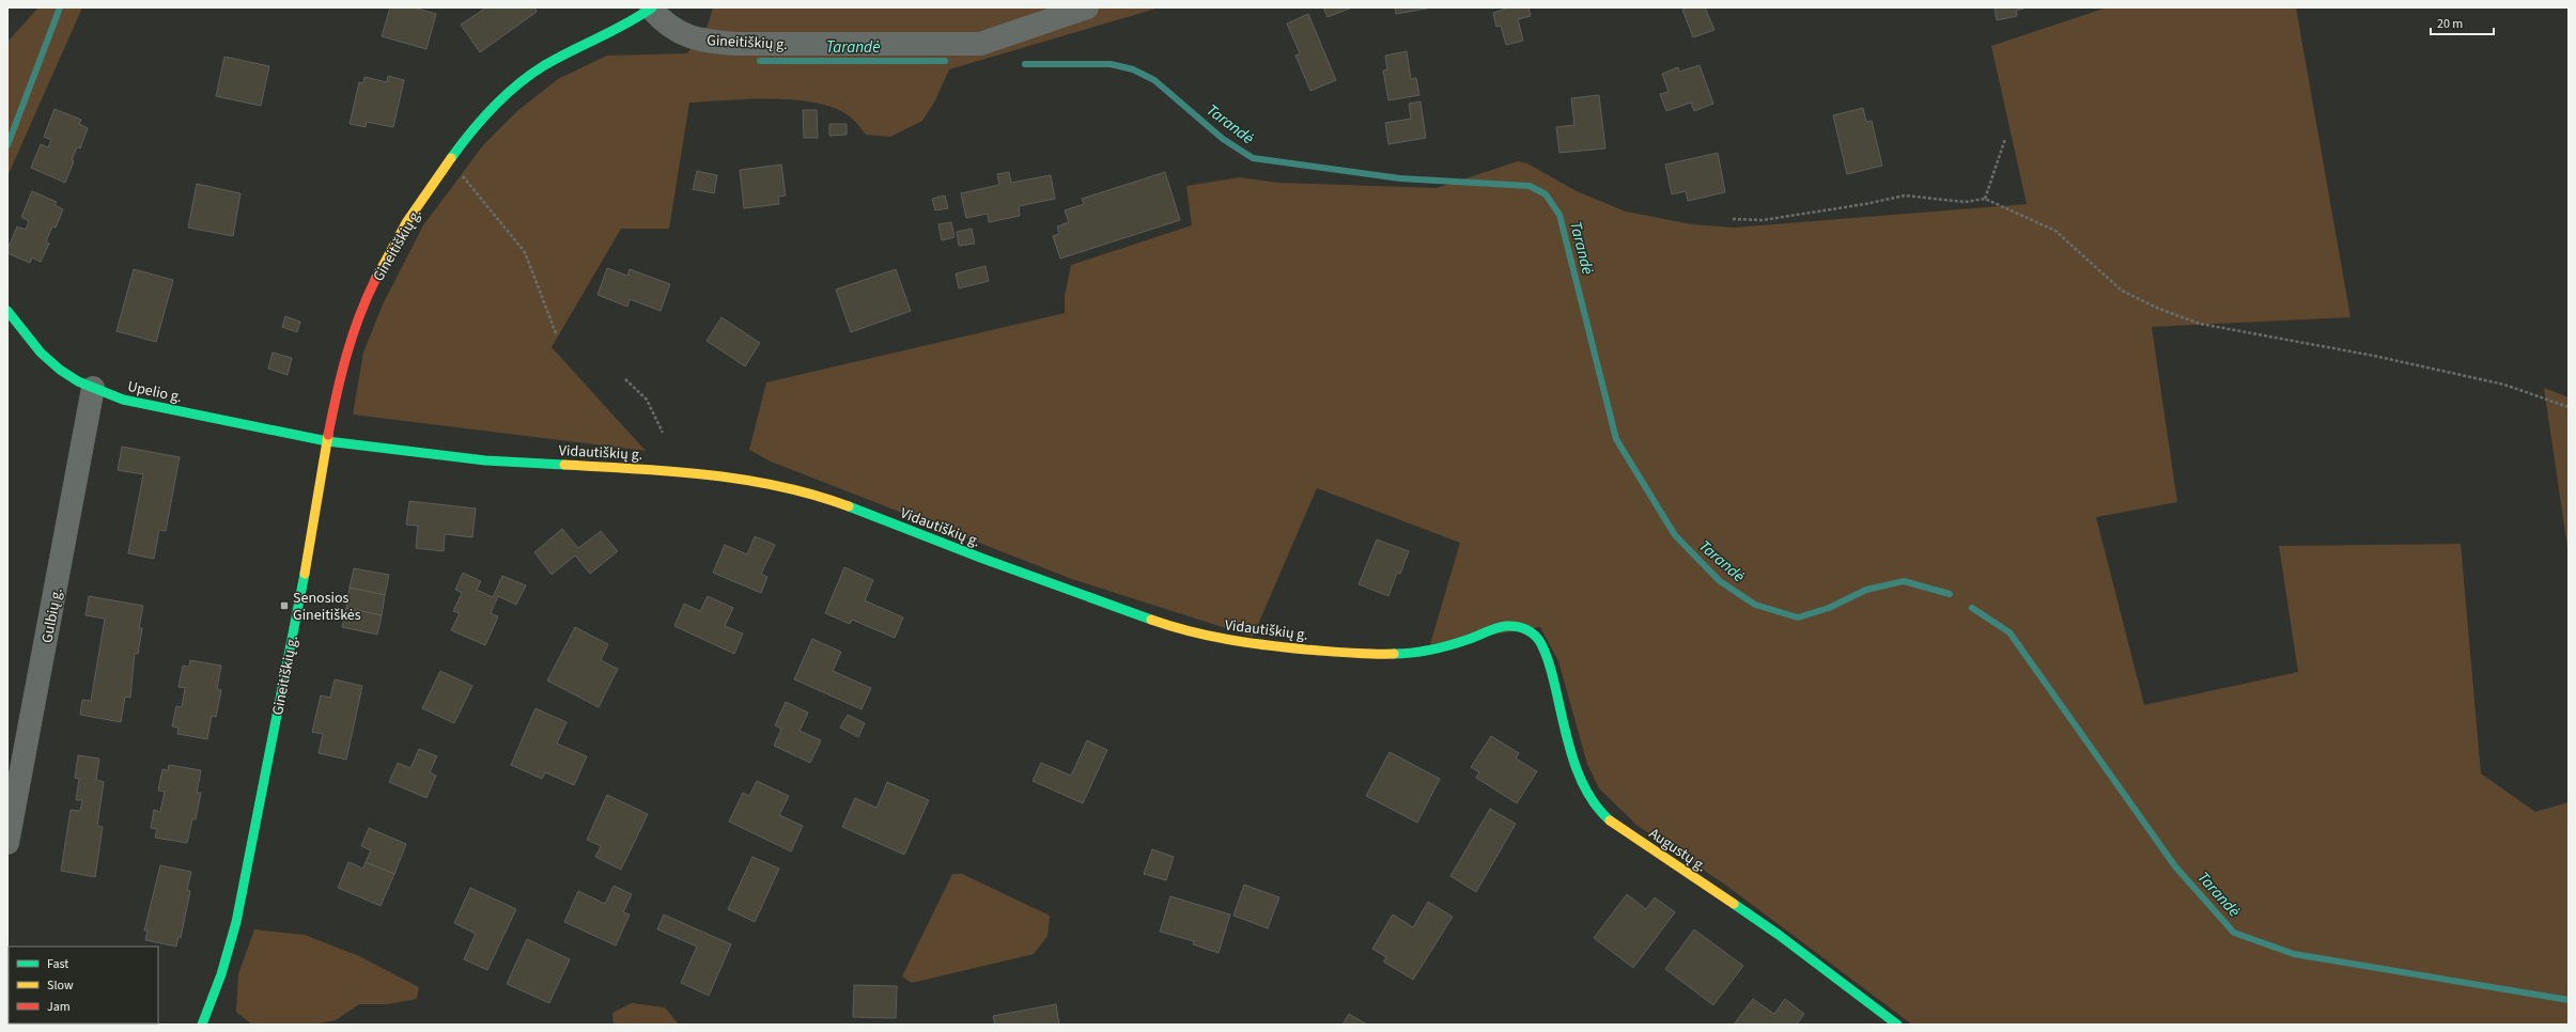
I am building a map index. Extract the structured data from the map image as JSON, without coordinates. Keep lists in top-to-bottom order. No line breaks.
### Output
{"streets":{"street":["Gineitiškių g.","Upelio g.","Vidautiškių g.","Gulbių g.","Augustų g."]},"crossings":[["Gineitiškių g.","Upelio g."],["Gineitiškių g.","Vidautiškių g."],["Upelio g.","Vidautiškių g."],["Upelio g.","Gulbių g."],["Vidautiškių g.","Augustų g."]],"water":["Tarandė"],"places":{"transit":["Senosios Gineitiškės"]},"legend":["Fast","Slow","Jam"],"scale_bar":"20 m"}
